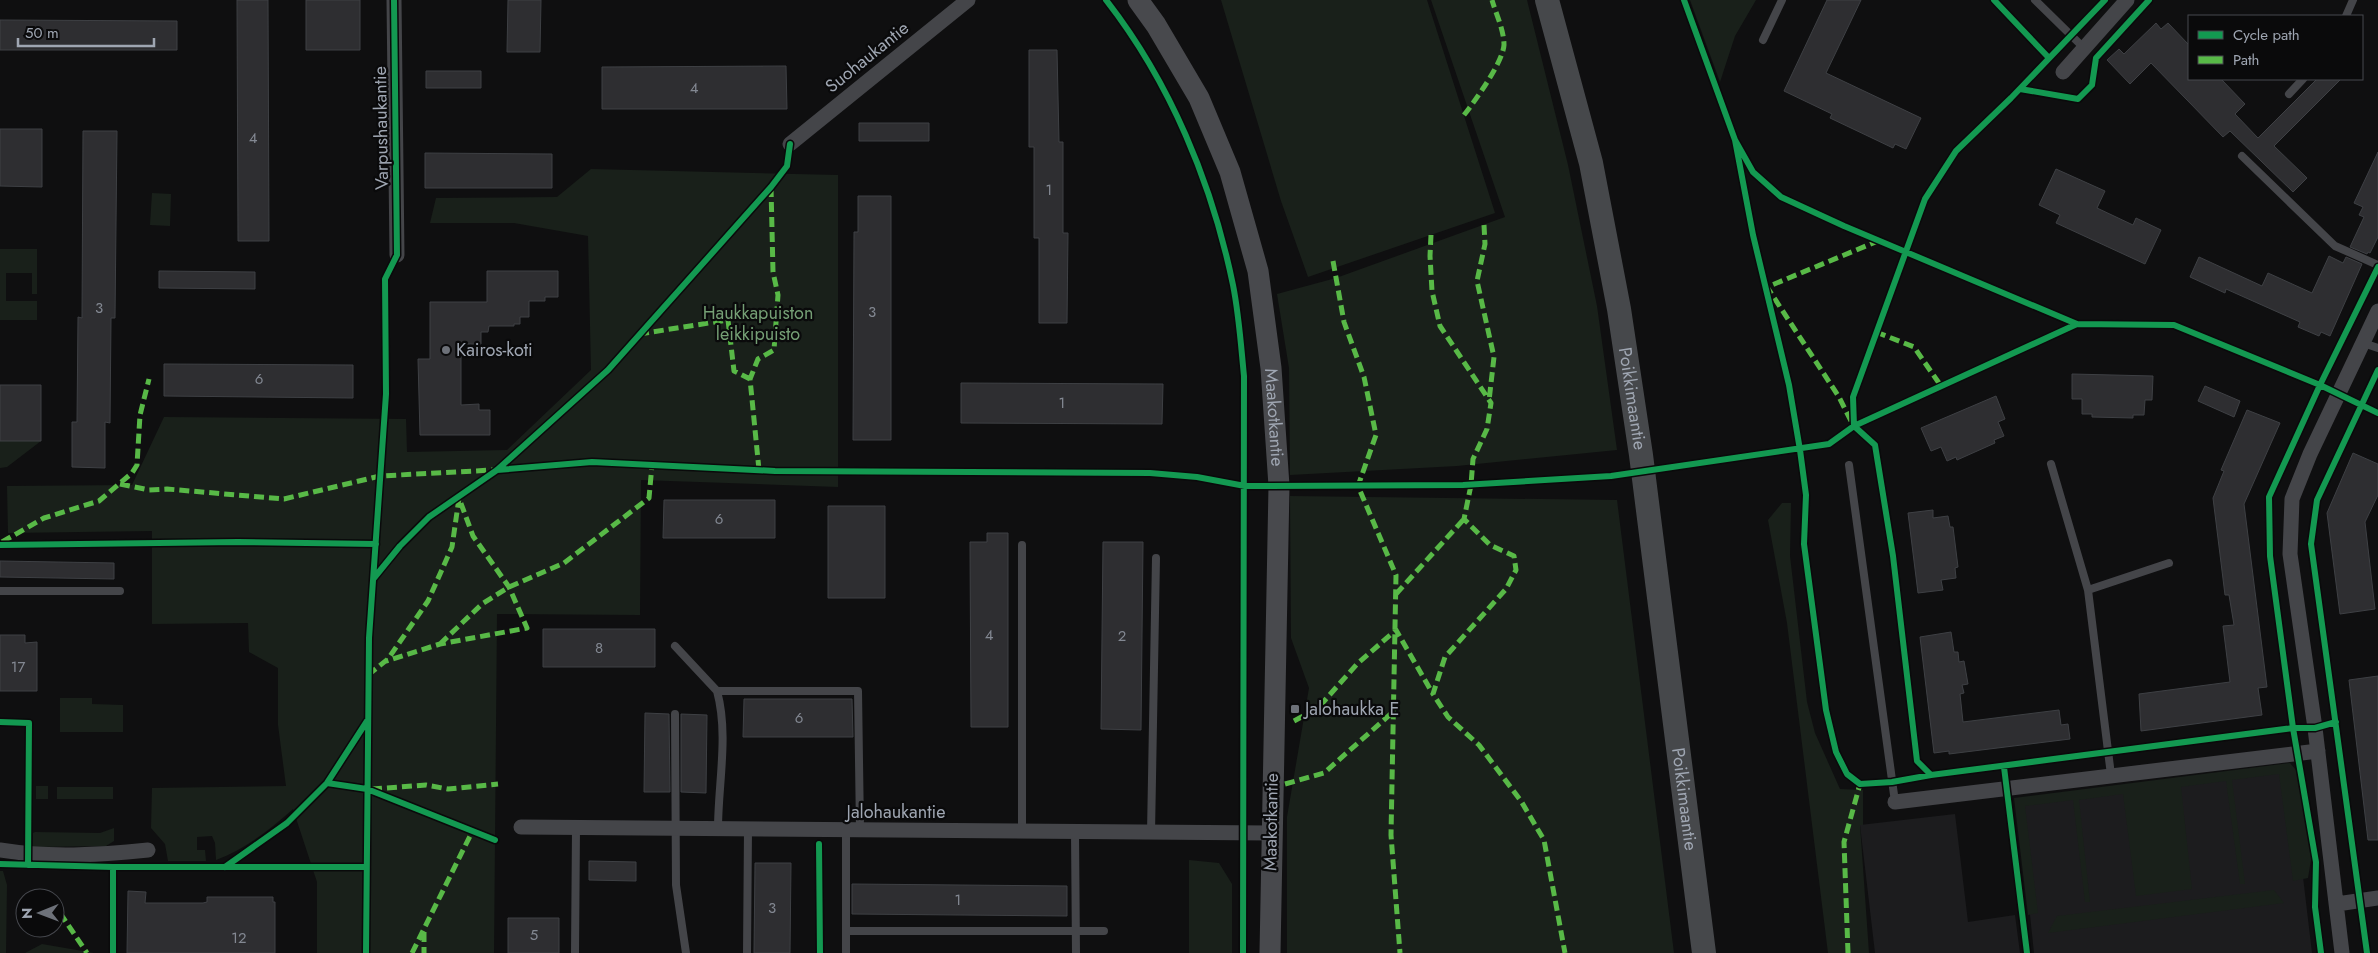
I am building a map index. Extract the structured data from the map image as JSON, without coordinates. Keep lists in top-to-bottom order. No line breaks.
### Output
{"streets":{"main road":["Poikkimaantie"],"street":["Suohaukantie","Varpushaukantie","Maakotkantie","Jalohaukantie"]},"crossings":[["Maakotkantie","Jalohaukantie"]],"parks":["Haukkapuiston leikkipuisto"],"places":{"other":["Kairos-koti"],"transit":["Jalohaukka E"]},"house_numbers":["4","4","1","3","3","6","1","6","4","2","8","17","6","1","3","5","12"],"legend":["Cycle path","Path"],"scale_bar":"50 m","north":"left"}
